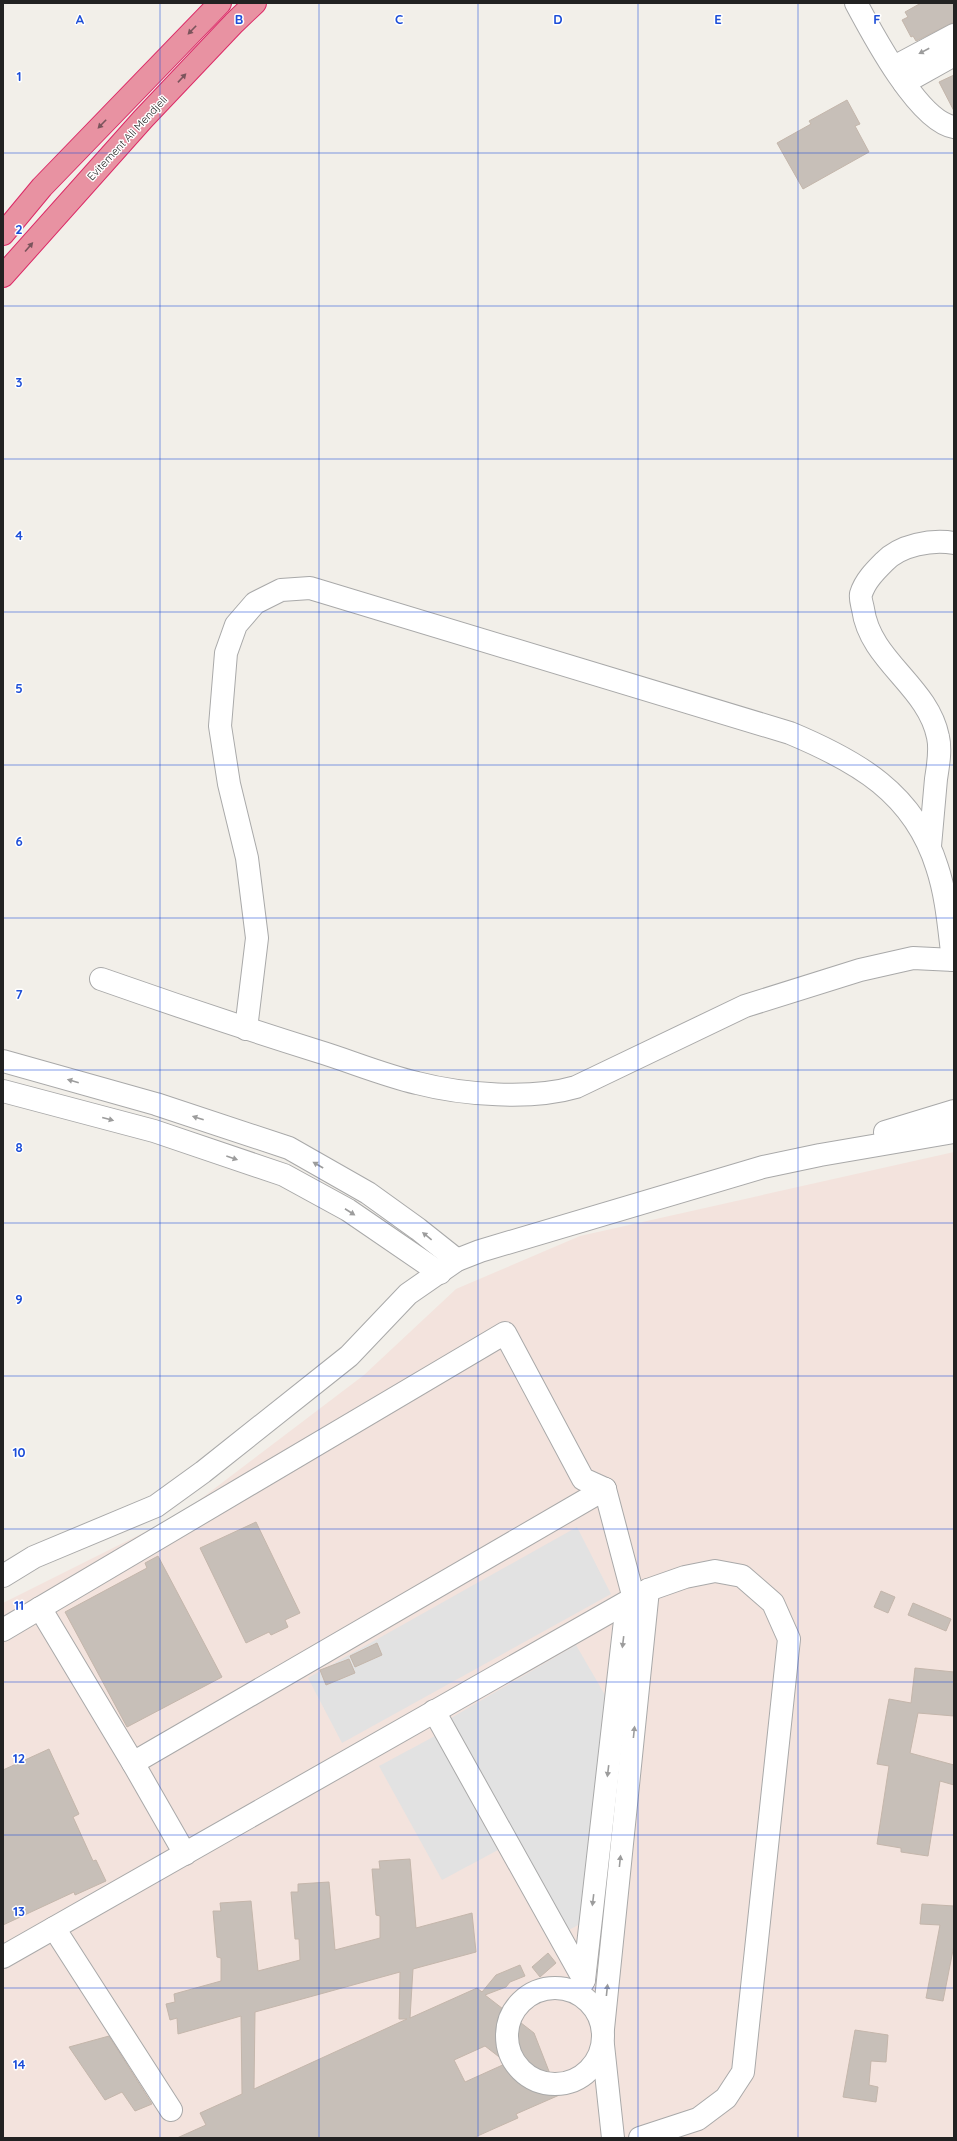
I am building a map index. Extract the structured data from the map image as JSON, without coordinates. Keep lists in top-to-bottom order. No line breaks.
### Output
{"streets":{"highway":["Evitement Ali Mendjeli"]},"grid":{"columns":["A","B","C","D","E","F"],"rows":["1","2","3","4","5","6","7","8","9","10","11","12","13","14"]}}
